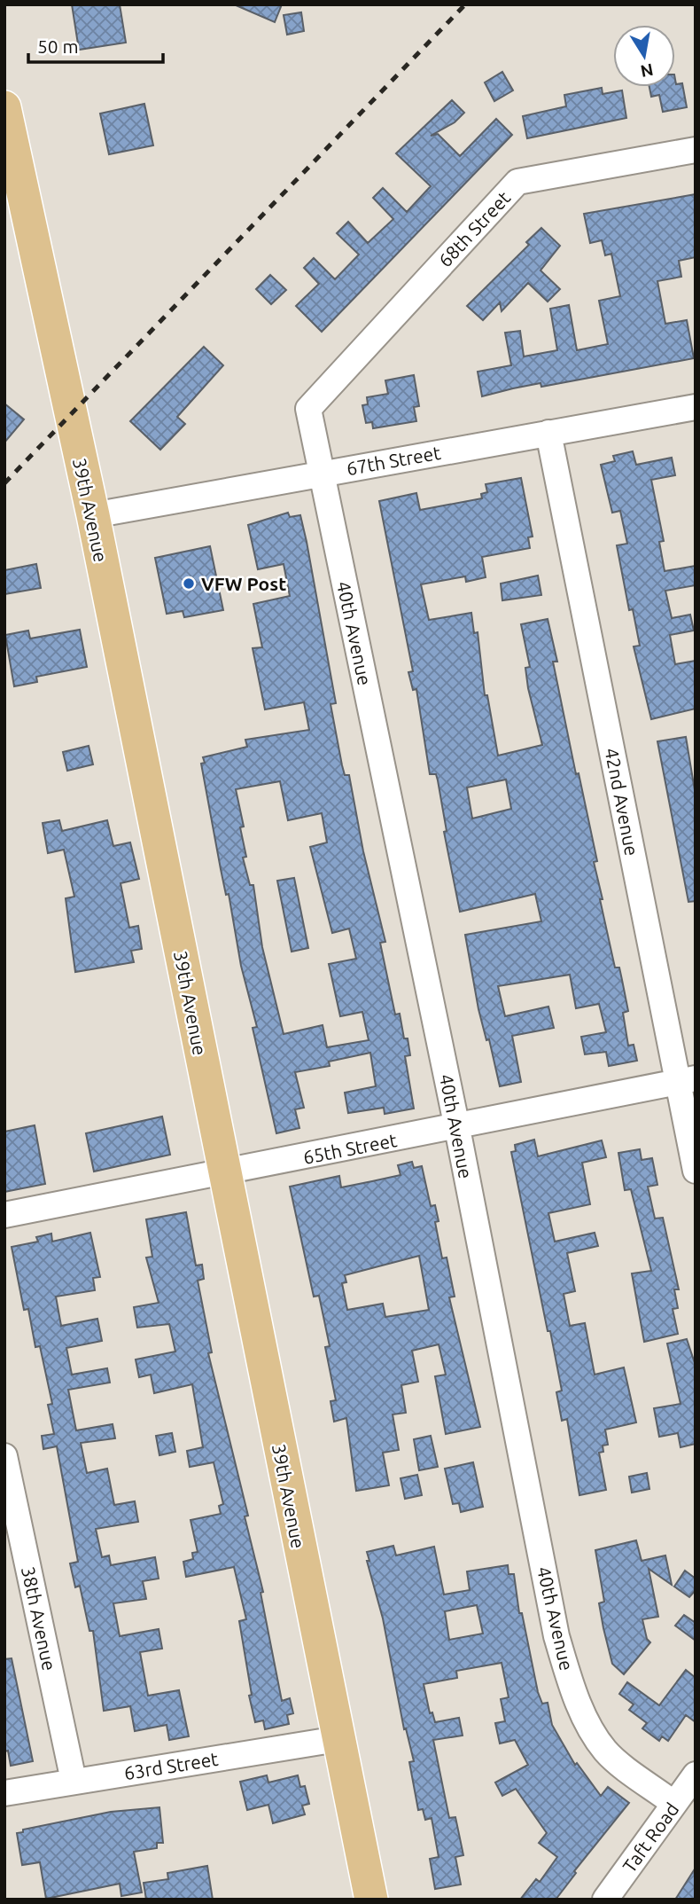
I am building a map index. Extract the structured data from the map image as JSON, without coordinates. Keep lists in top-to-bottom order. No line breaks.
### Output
{"streets":{"main road":["39th Avenue"],"street":["68th Street","67th Street","40th Avenue","42nd Avenue","65th Street","38th Avenue","63rd Street","Taft Road"]},"crossings":[["68th Street","40th Avenue"],["67th Street","39th Avenue"],["67th Street","40th Avenue"],["67th Street","42nd Avenue"],["39th Avenue","65th Street"],["39th Avenue","63rd Street"],["40th Avenue","65th Street"],["40th Avenue","Taft Road"],["42nd Avenue","65th Street"],["38th Avenue","63rd Street"]],"places":["VFW Post"],"scale_bar":"50 m","north":"bottom"}
